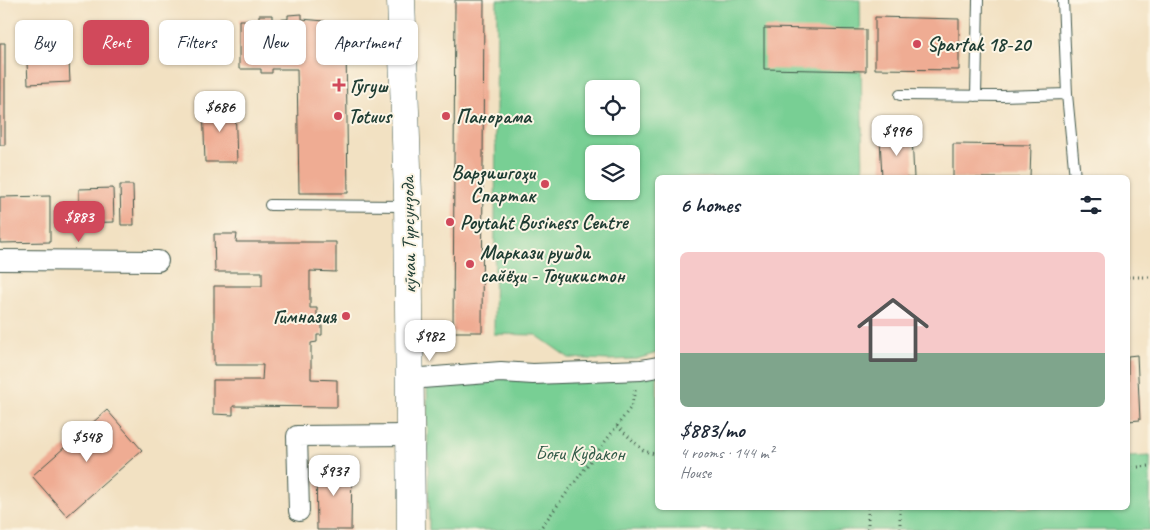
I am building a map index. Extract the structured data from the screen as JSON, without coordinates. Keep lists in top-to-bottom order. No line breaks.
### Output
{"streets":{"main road":["кӯчаи Турсунзода"]},"parks":["Боғи Кудакон"],"places":{"other":["Spartak 18-20","Totuus","Панорама","Варзишгоҳи Спартак","Poytaht Business Centre","Маркази рушди сайёҳи - Тоҷикистон","Гимназия"],"health":["Гугуш"]},"page":{"chip":["Buy","Rent","Filters","New","Apartment"],"price":["$686","$996","$883","$982","$548","$937"],"heading":"6 homes","list":[{"name":"$883/mo","note":"4 rooms · 144 m² · House"}]}}
